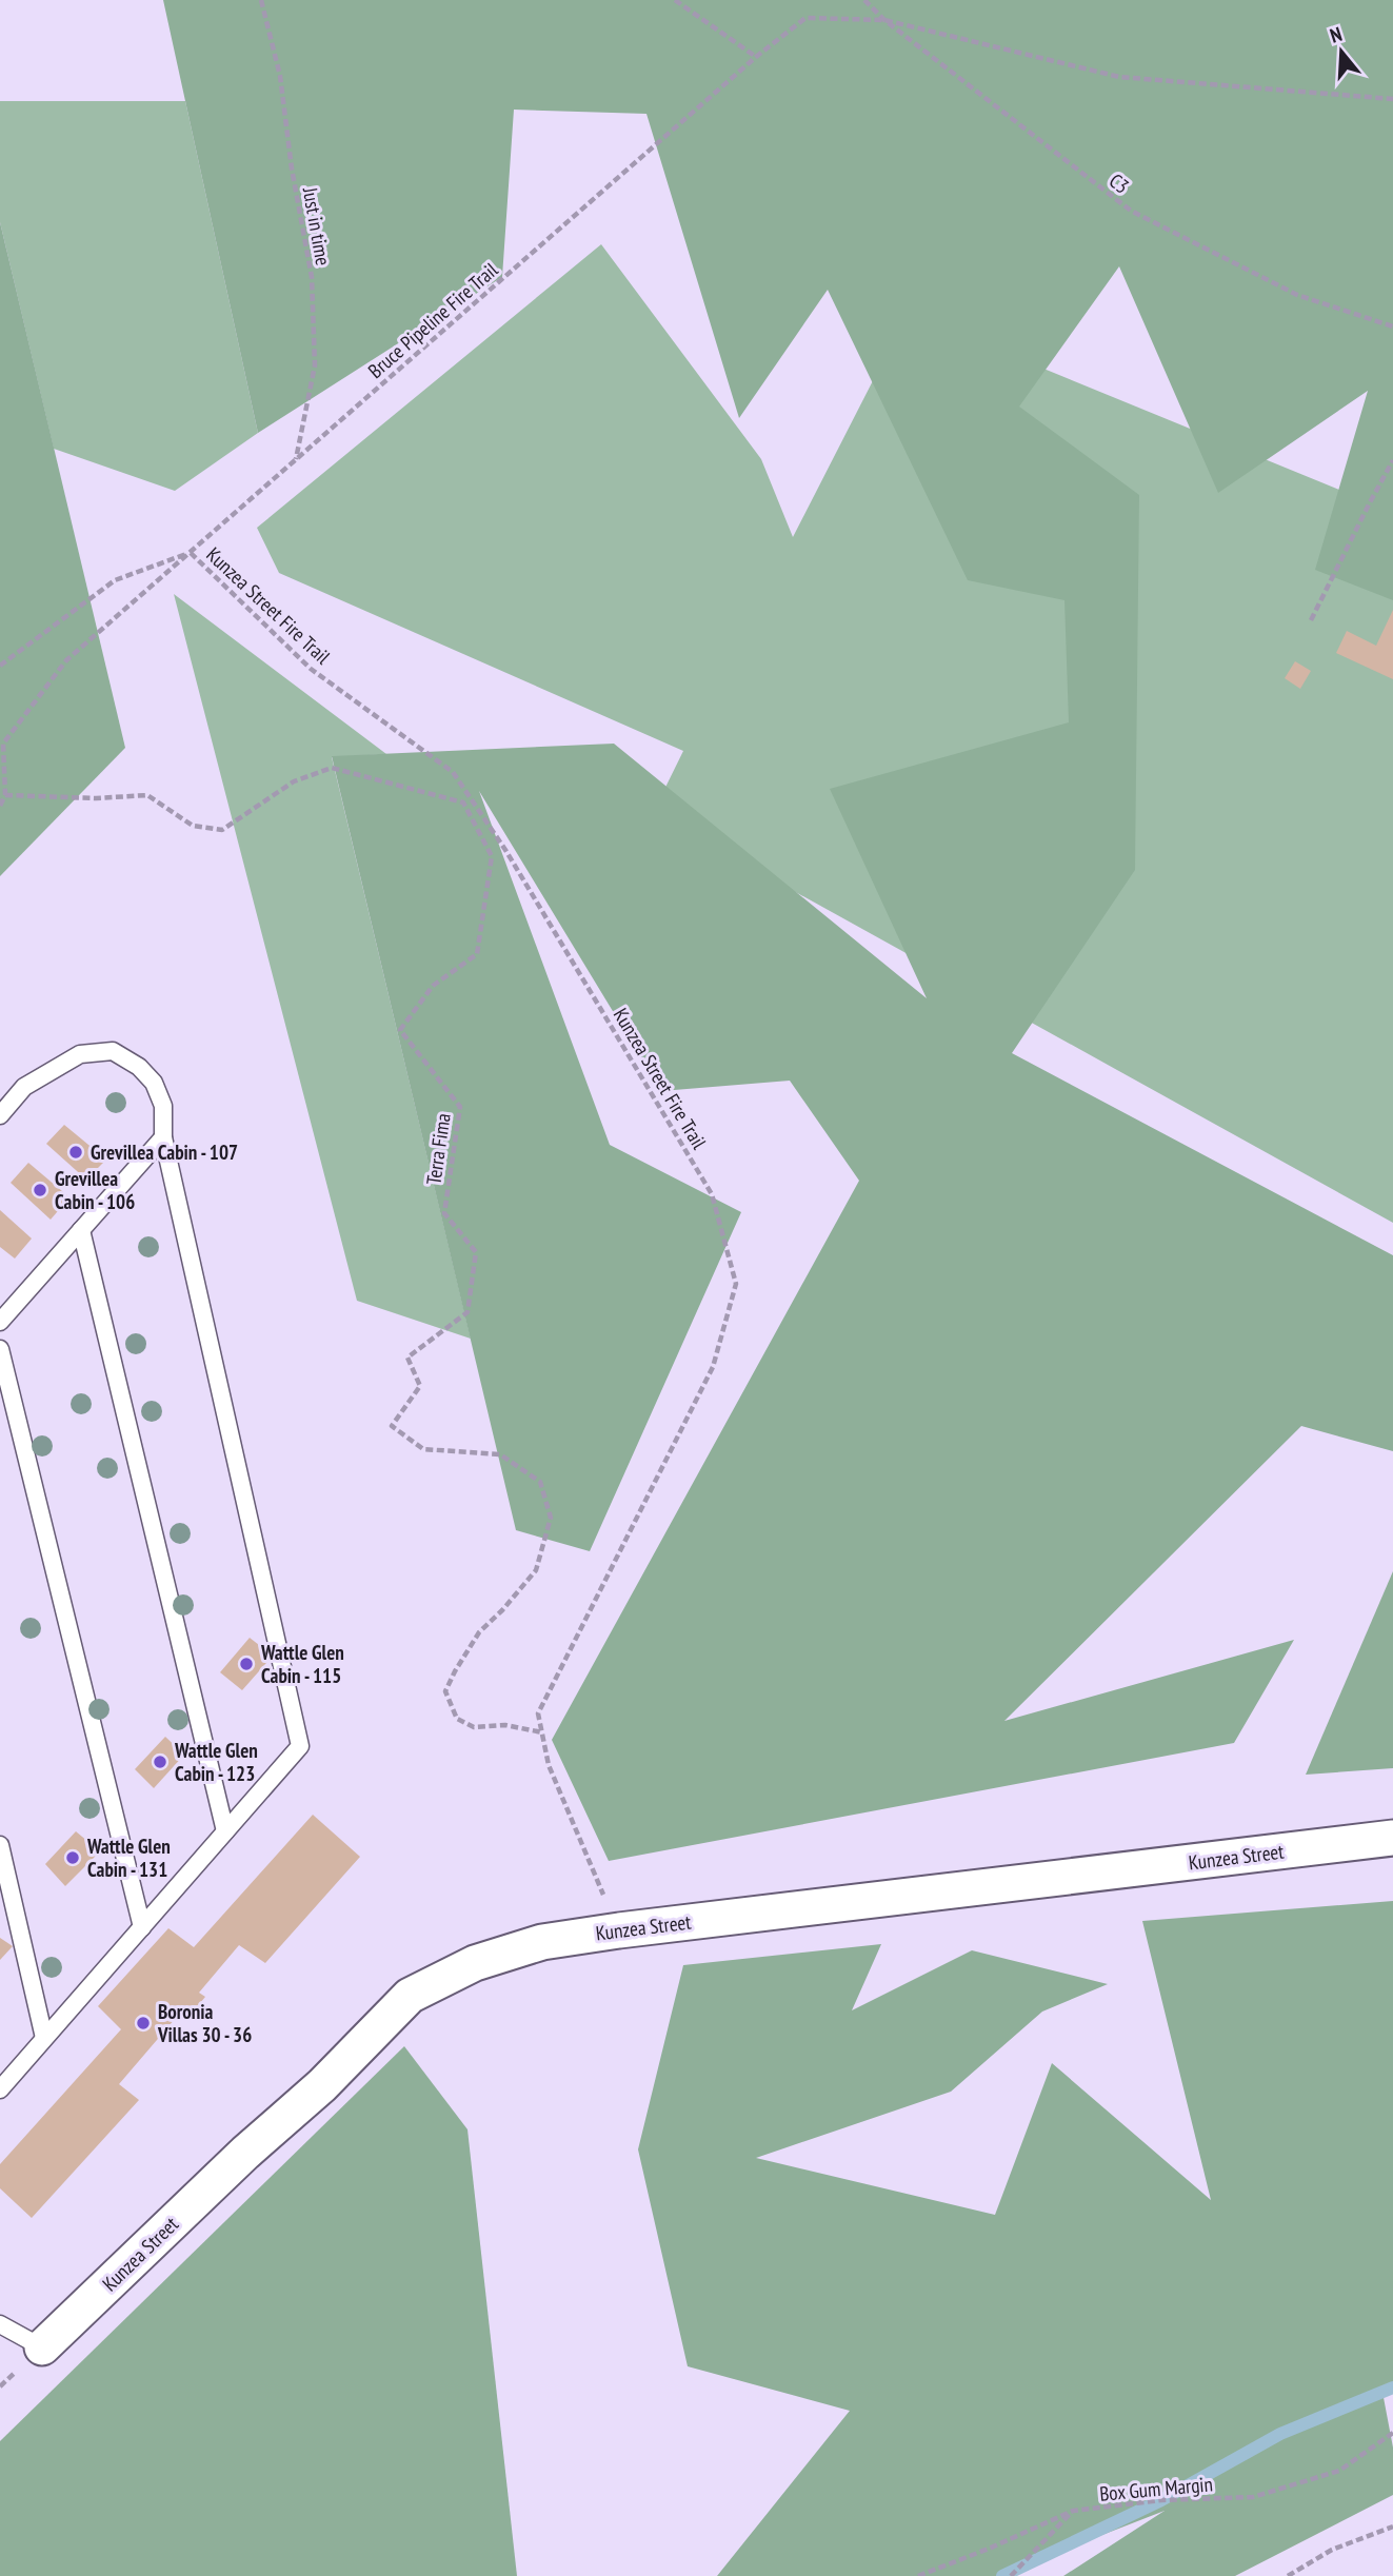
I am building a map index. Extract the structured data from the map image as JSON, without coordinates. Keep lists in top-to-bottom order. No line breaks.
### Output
{"streets":{"street":["Kunzea Street"],"path":["C3","Just in time","Bruce Pipeline Fire Trail","Kunzea Street Fire Trail","Terra Fima","Box Gum Margin"]},"crossings":[["C3","Bruce Pipeline Fire Trail"],["Just in time","Bruce Pipeline Fire Trail"],["Bruce Pipeline Fire Trail","Kunzea Street Fire Trail"],["Kunzea Street Fire Trail","Terra Fima"],["Kunzea Street Fire Trail","Kunzea Street"]],"places":["Grevillea Cabin - 107","Grevillea Cabin - 106","Wattle Glen Cabin - 115","Wattle Glen Cabin - 123","Wattle Glen Cabin - 131","Boronia Villas 30 - 36"],"north":"top"}
